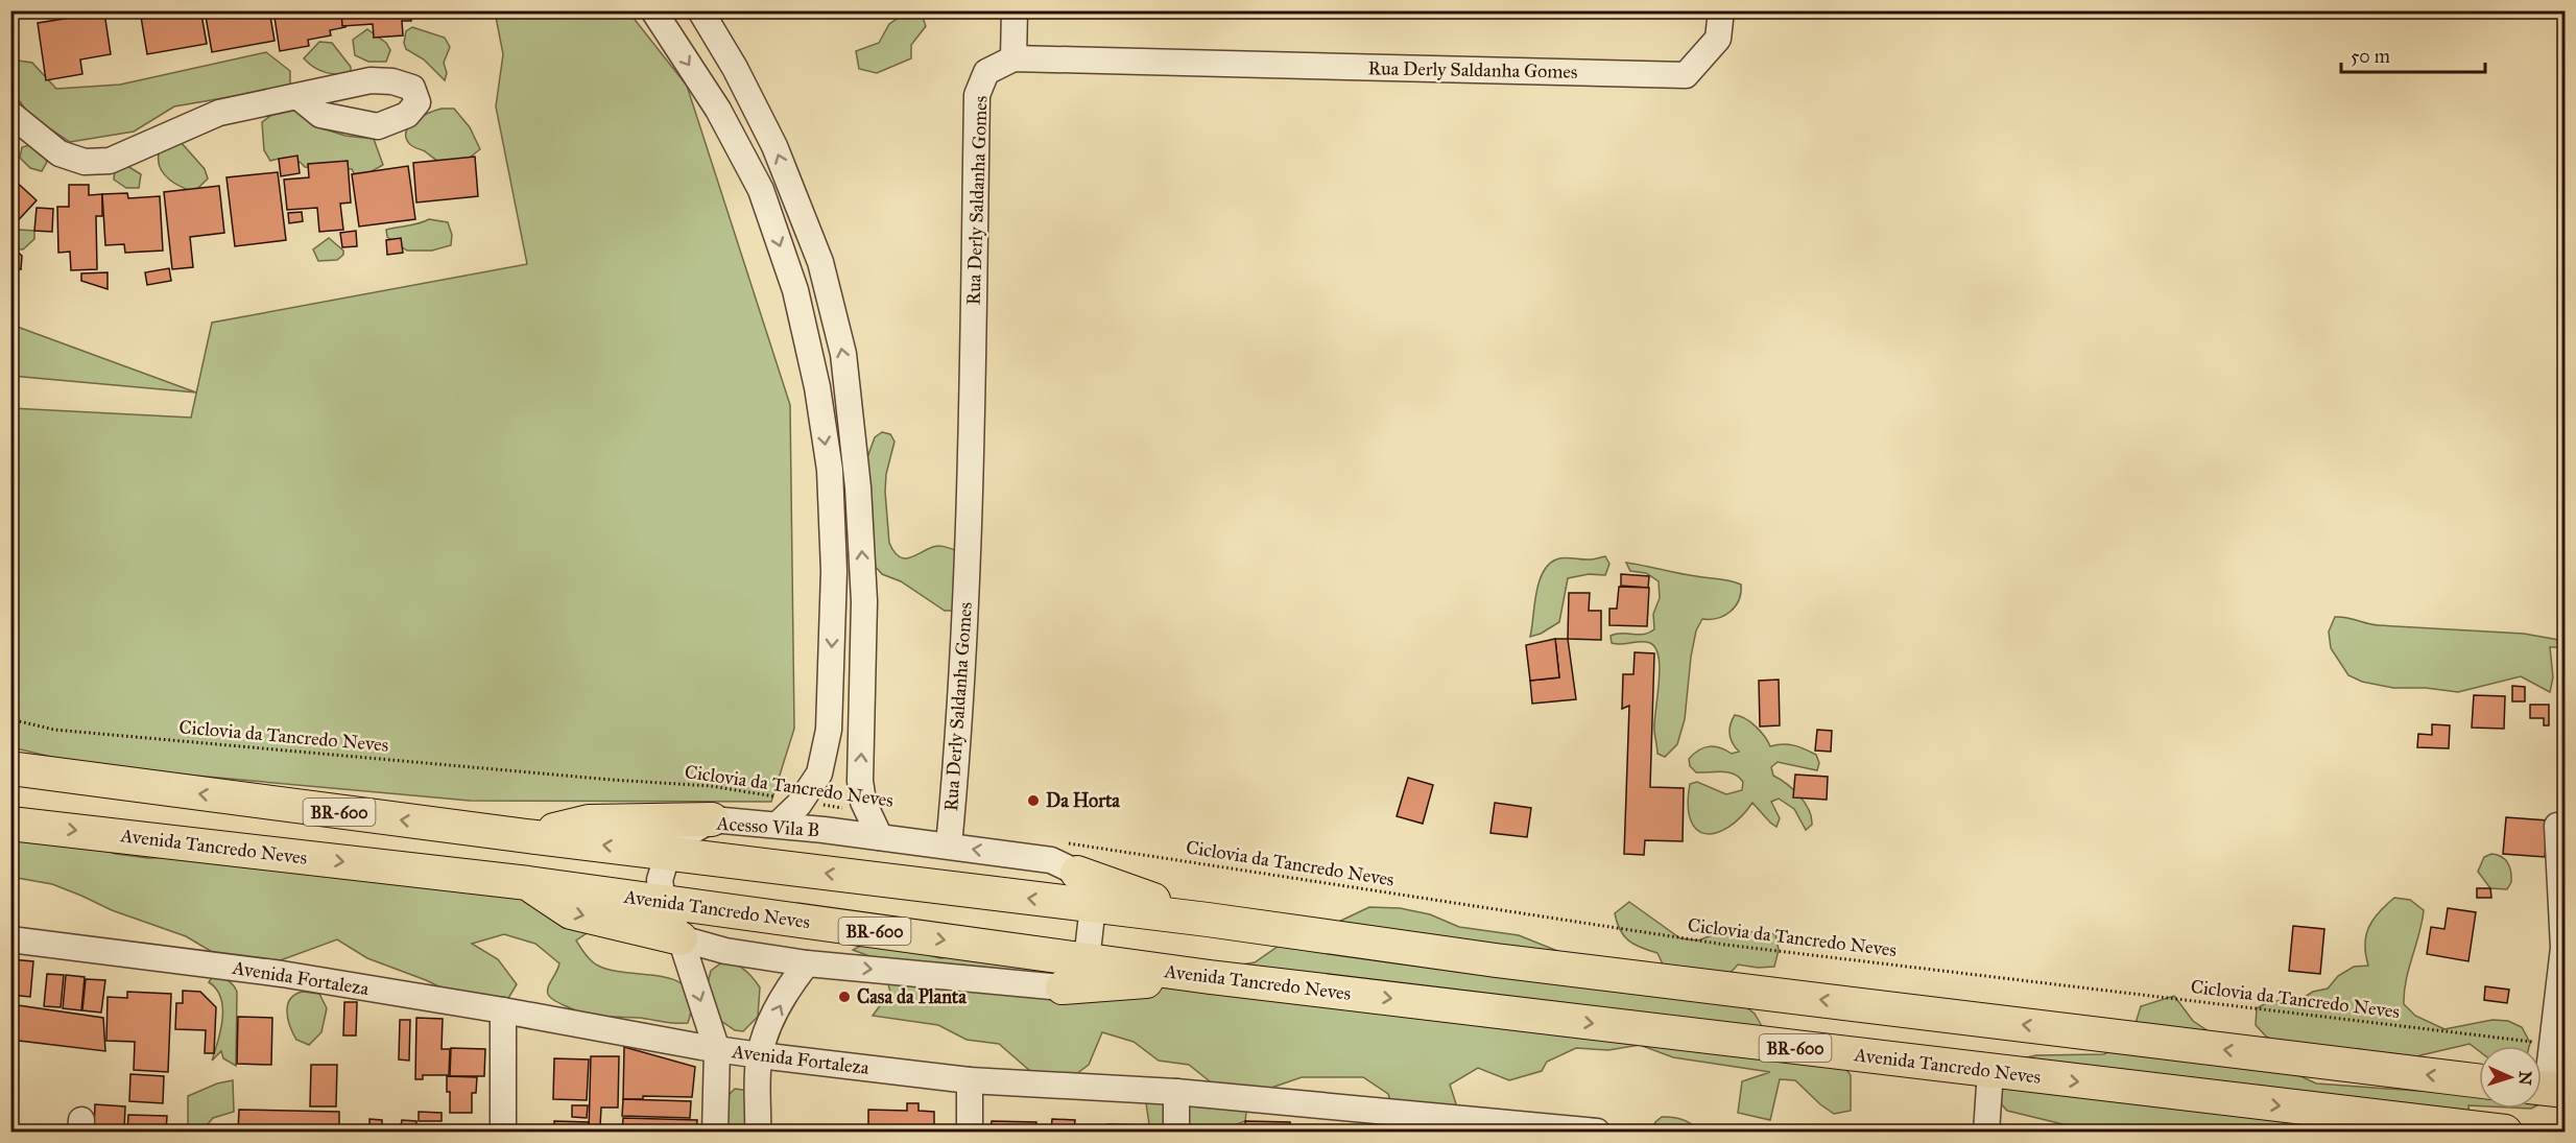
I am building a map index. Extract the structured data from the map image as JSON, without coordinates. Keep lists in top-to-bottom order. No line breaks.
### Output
{"streets":{"main road":["BR-600","Avenida Tancredo Neves"],"street":["Rua Derly Saldanha Gomes","Acesso Vila B","Avenida Fortaleza"],"path":["Ciclovia da Tancredo Neves"]},"crossings":[["Rua Derly Saldanha Gomes","Acesso Vila B"],["BR-600","Acesso Vila B"]],"places":["Da Horta","Casa da Planta"],"scale_bar":"50 m","north":"right"}
